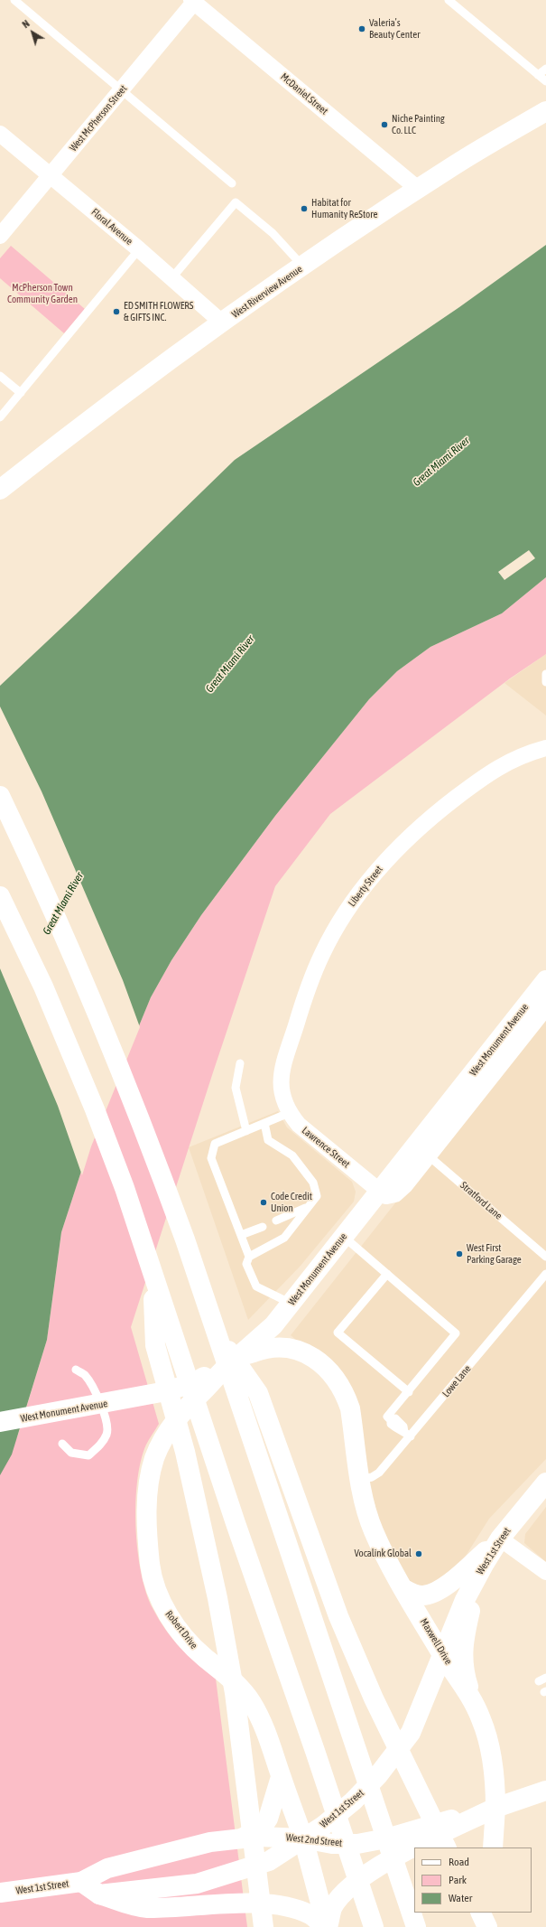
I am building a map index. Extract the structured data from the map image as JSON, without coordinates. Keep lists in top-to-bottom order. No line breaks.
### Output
{"streets":{"main road":["West Riverview Avenue","West Monument Avenue","West 1st Street","Robert Drive","Maxwell Drive","West 2nd Street"],"street":["McDaniel Street","West McPherson Street","Floral Avenue","Liberty Street","Lawrence Street"],"lane":["Stratford Lane","Lowe Lane"]},"crossings":[["McDaniel Street","West McPherson Street"],["McDaniel Street","West Riverview Avenue"],["West McPherson Street","Floral Avenue"],["Floral Avenue","West Riverview Avenue"],["Liberty Street","Lawrence Street"],["West Monument Avenue","Lawrence Street"],["West Monument Avenue","Stratford Lane"],["West Monument Avenue","Robert Drive"],["West Monument Avenue","Maxwell Drive"],["Lowe Lane","Maxwell Drive"],["West 1st Street","Robert Drive"],["West 1st Street","Maxwell Drive"],["West 1st Street","West 2nd Street"],["Robert Drive","Maxwell Drive"],["Robert Drive","West 2nd Street"],["Maxwell Drive","West 2nd Street"]],"water":["Great Miami River"],"parks":["McPherson Town Community Garden"],"places":["Valeria’s Beauty Center","Niche Painting Co. LLC","Habitat for Humanity ReStore","ED SMITH FLOWERS & GIFTS INC.","Code Credit Union","West First Parking Garage","Vocalink Global"],"legend":["Road","Park","Water"],"north":"top left"}
